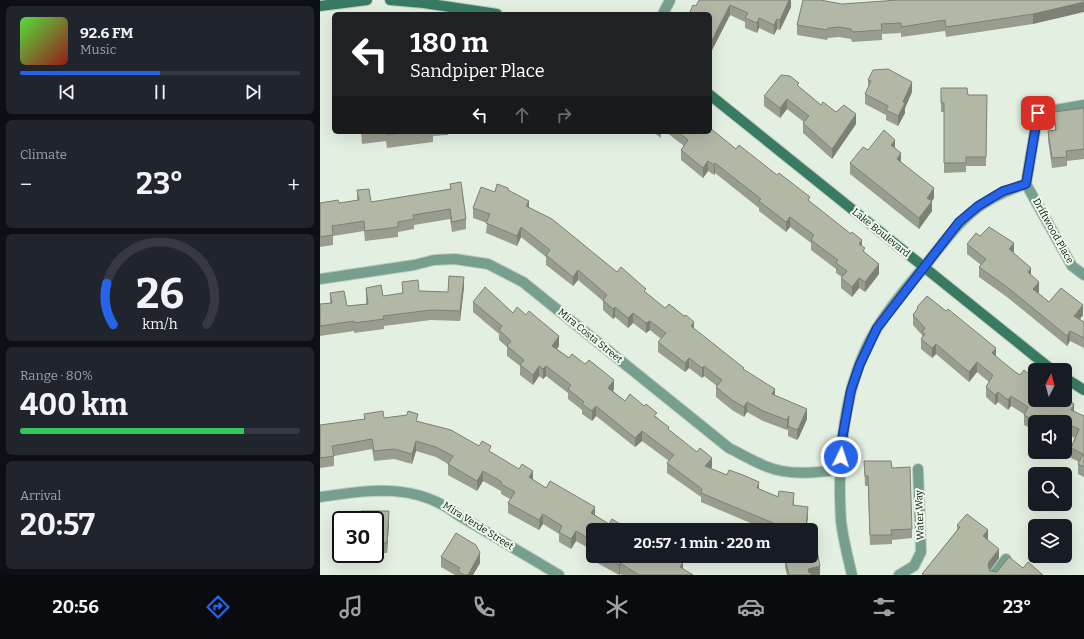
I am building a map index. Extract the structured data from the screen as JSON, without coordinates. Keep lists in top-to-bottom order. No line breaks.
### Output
{"streets":{"main road":["Lake Boulevard"],"street":["Driftwood Place","Mira Costa Street","Water Way","Mira Verde Street"]},"north":"top","page":{"turn":["180 m","Sandpiper Place"],"song":["92.6 FM","Music"],"tile":["Climate",["Range · 80%","400 km"],["Arrival","20:57"]],"heat":["−","23°","+"],"limit":"30","trip":"20:57 · 1 min · 220 m","tabs":["20:56","23°"],"gauge":["26","km/h"]}}
